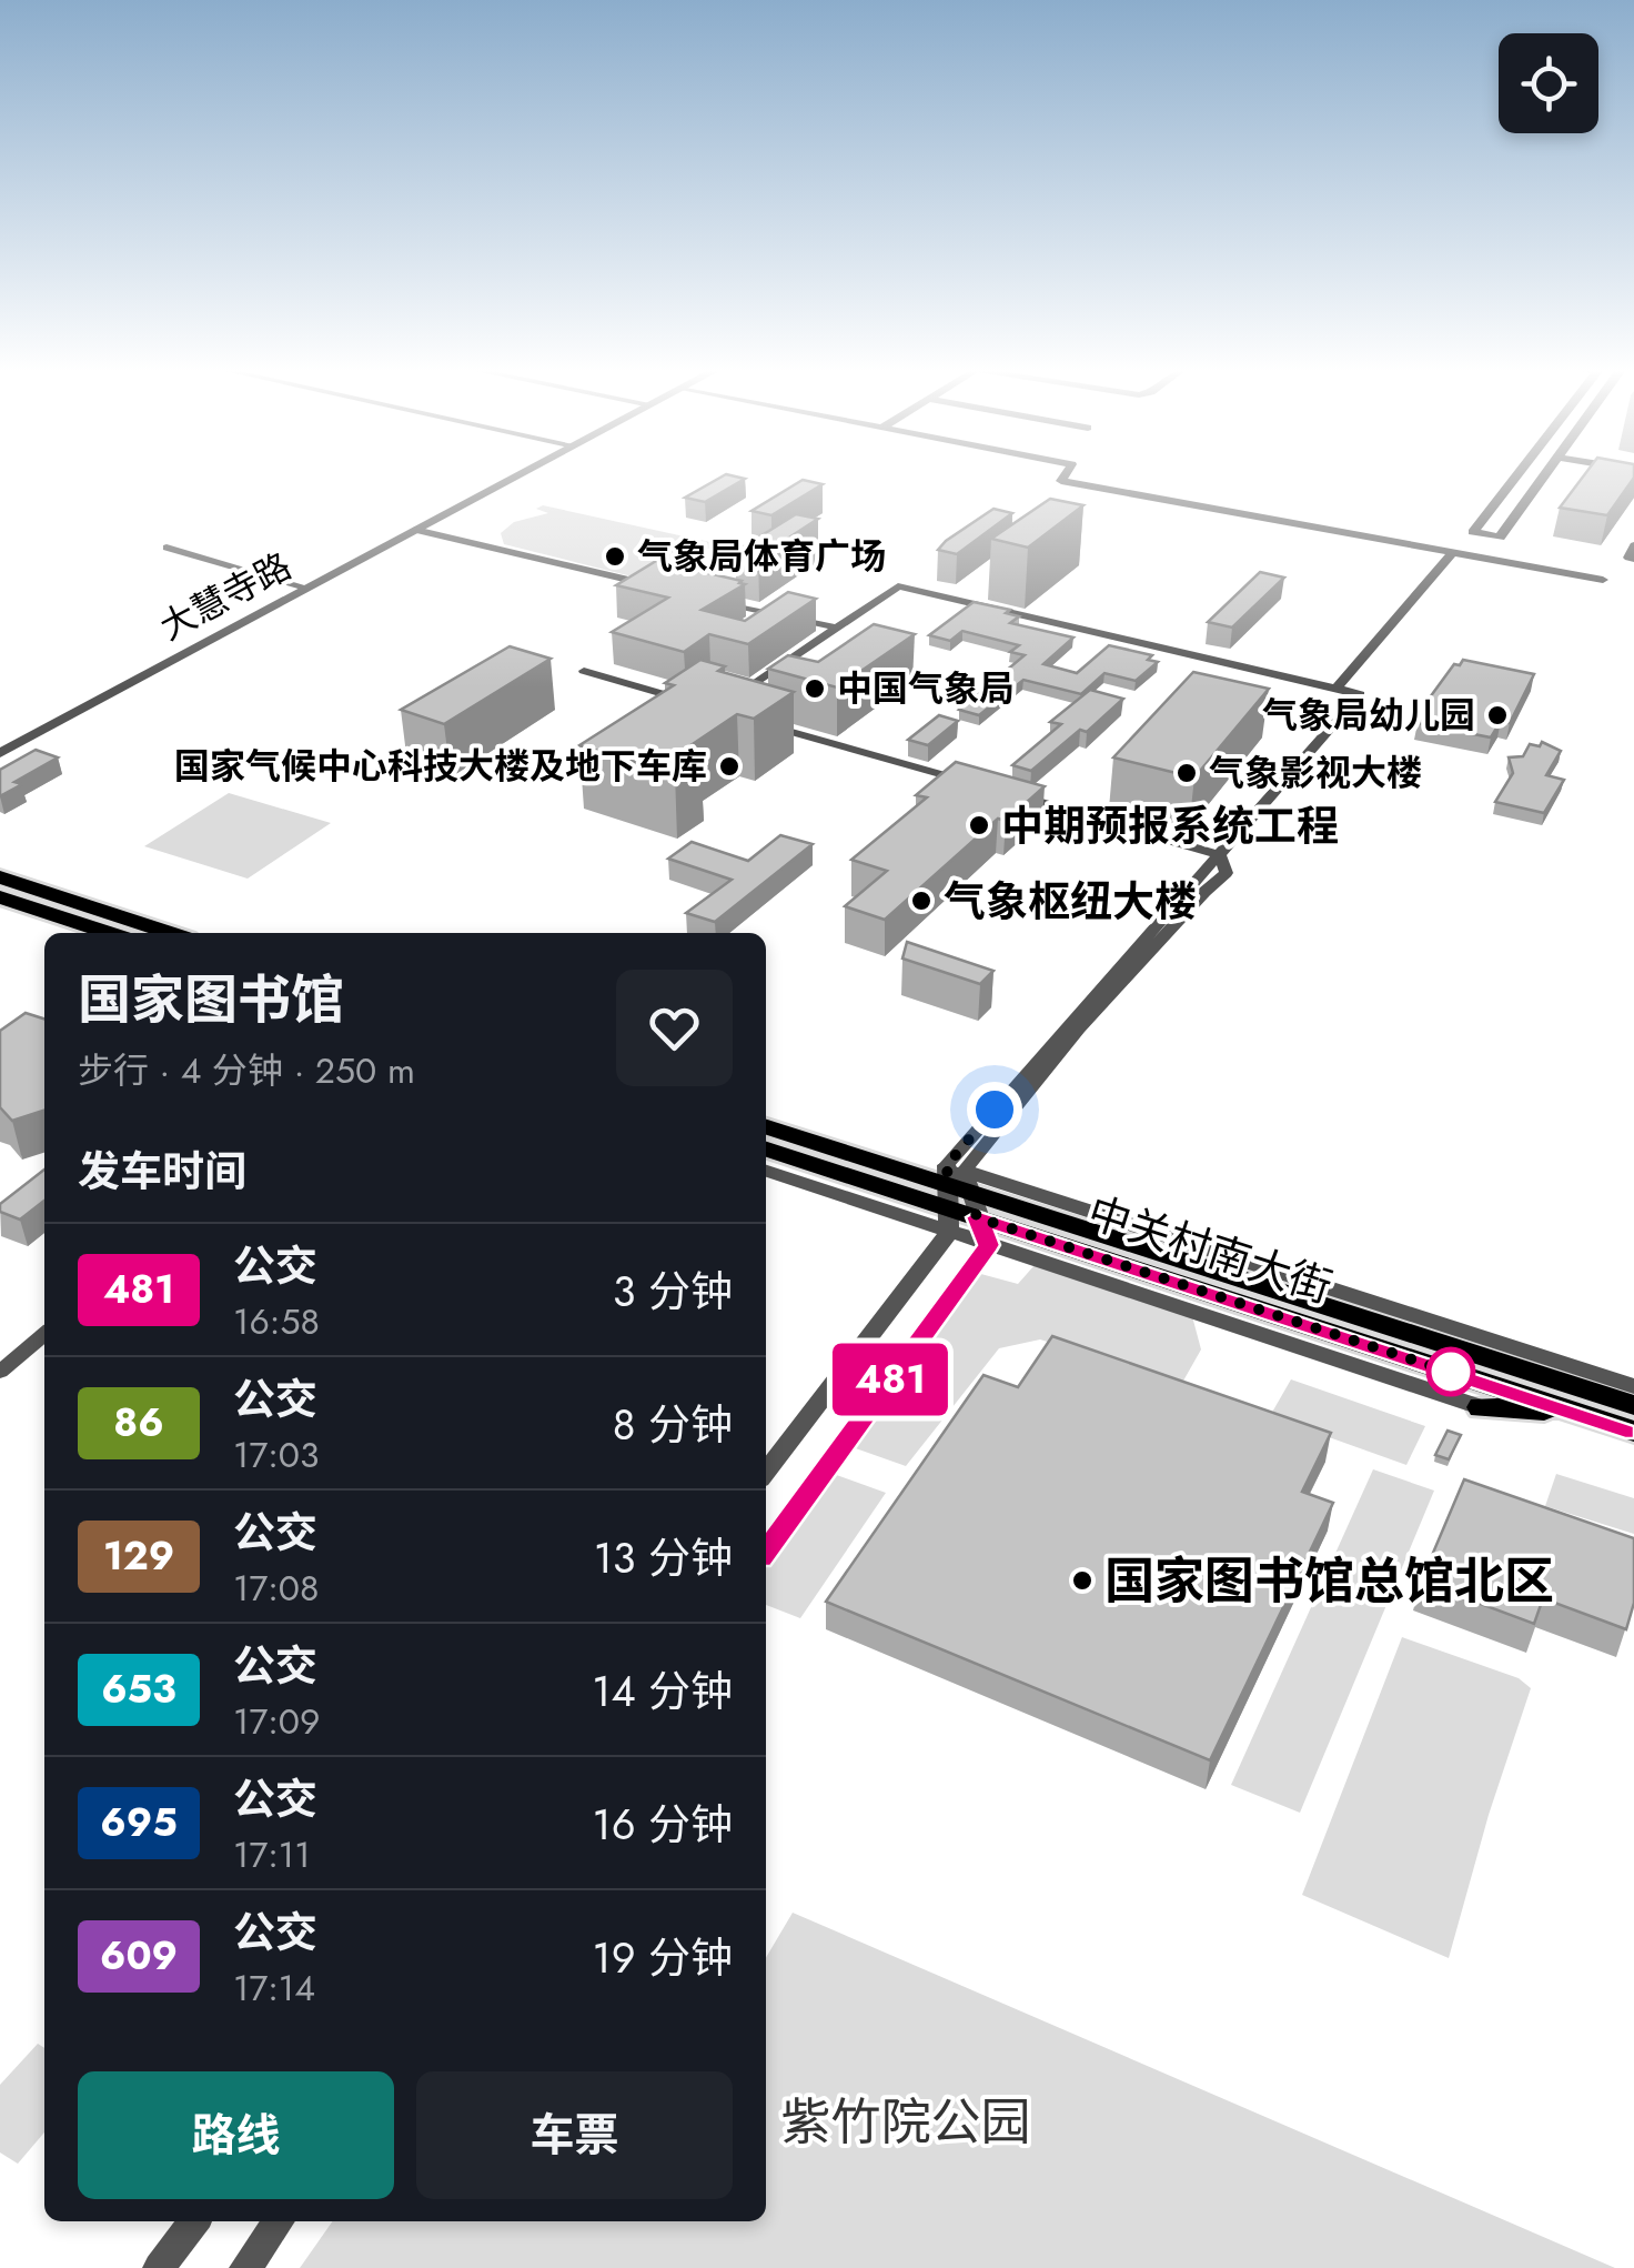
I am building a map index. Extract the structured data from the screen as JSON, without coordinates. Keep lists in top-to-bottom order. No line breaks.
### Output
{"streets":{"main road":["中关村南大街"],"street":["大慧寺路"]},"parks":["紫竹院公园"],"places":["气象局体育广场","中国气象局","气象局幼儿园","国家气候中心科技大楼及地下车库","气象影视大楼","中期预报系统工程","气象枢纽大楼","国家图书馆总馆北区"],"lines":["bus line 481"],"page":{"on_map":"481","heading":[["国家图书馆","步行 · 4 分钟 · 250 m"],"发车时间"],"list":[{"mark":"481","name":"公交","note":"16:58","value":"3 分钟"},{"mark":"86","name":"公交","note":"17:03","value":"8 分钟"},{"mark":"129","name":"公交","note":"17:08","value":"13 分钟"},{"mark":"653","name":"公交","note":"17:09","value":"14 分钟"},{"mark":"695","name":"公交","note":"17:11","value":"16 分钟"},{"mark":"609","name":"公交","note":"17:14","value":"19 分钟"}],"buttons":["路线","车票"]}}
